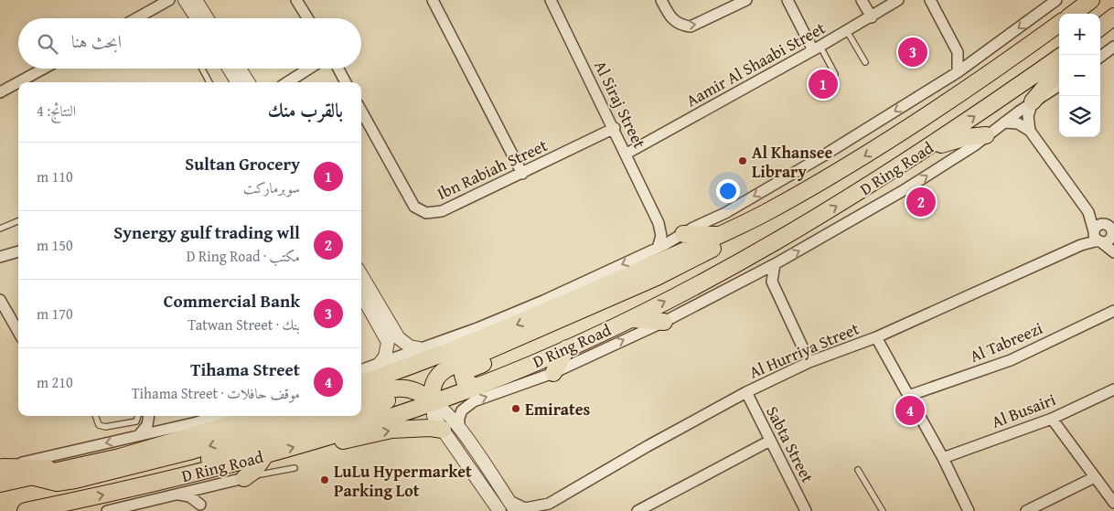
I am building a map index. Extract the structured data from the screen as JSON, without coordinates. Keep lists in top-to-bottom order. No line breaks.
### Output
{"streets":{"main road":["D Ring Road"],"street":["Aamir Al Shaabi Street","Al Siraj Street","Ibn Rabiah Street","Al Tabreezi","Al Hurriya Street","Al Busairi","Sabta Street"]},"crossings":[["Aamir Al Shaabi Street","Al Siraj Street"],["Al Siraj Street","Ibn Rabiah Street"],["Al Hurriya Street","Sabta Street"]],"places":["Al Khansee Library","Emirates","LuLu Hypermarket Parking Lot"],"page":{"map_buttons":["+","−"],"search":"ابحث هنا","pins":["3","1","2","4"],"heading":["بالقرب منك","النتائج: 4"],"list":[{"mark":"1","name":"Sultan Grocery","note":"سوبرماركت","value":"110 m"},{"mark":"2","name":"Synergy gulf trading wll","note":"مكتب · D Ring Road","value":"150 m"},{"mark":"3","name":"Commercial Bank","note":"بنك · Tatwan Street","value":"170 m"},{"mark":"4","name":"Tihama Street","note":"موقف حافلات · Tihama Street","value":"210 m"}]}}
